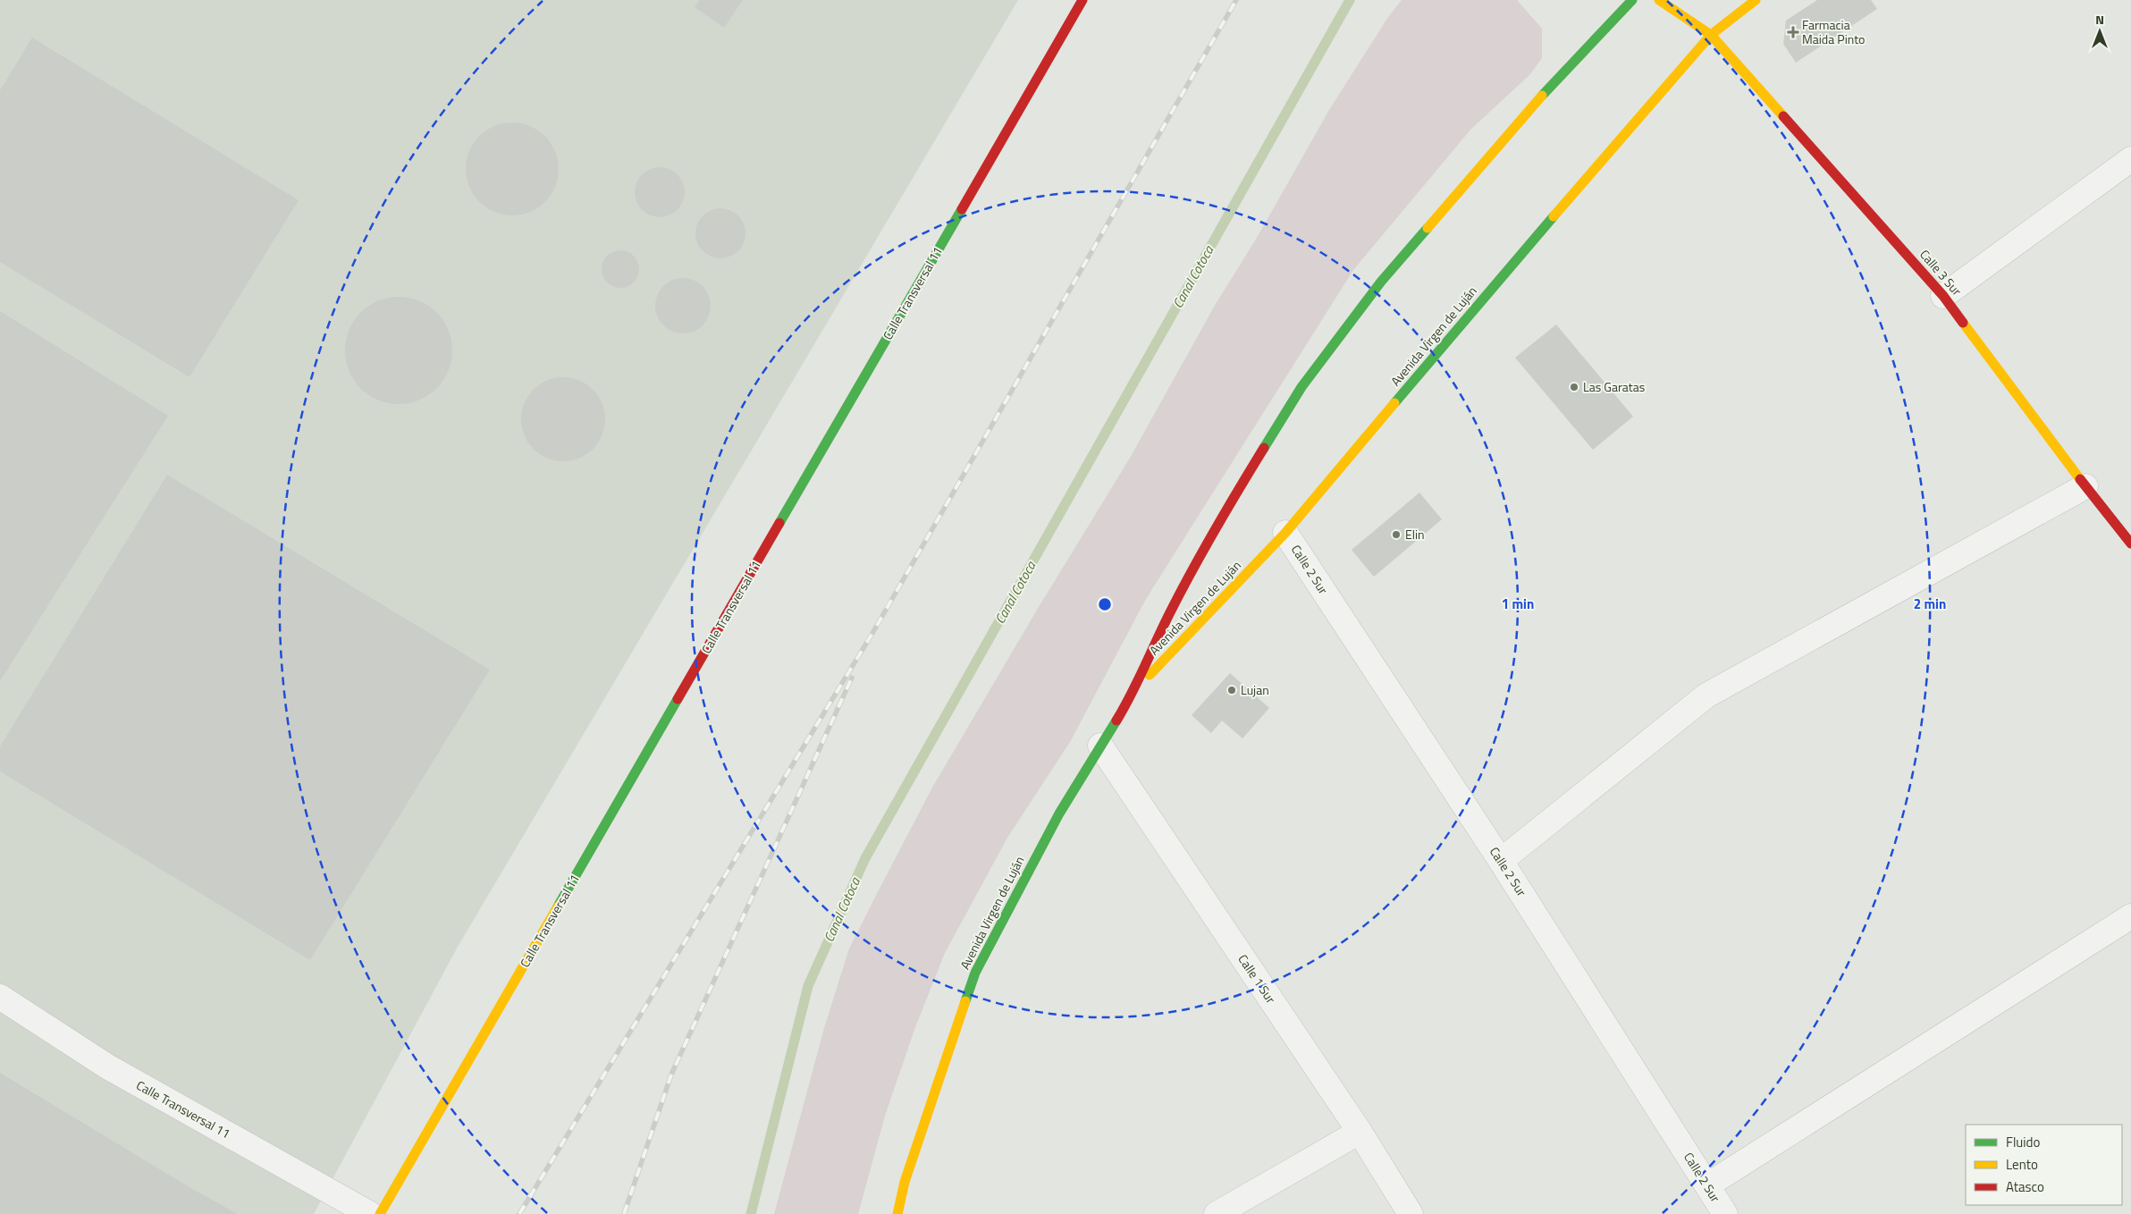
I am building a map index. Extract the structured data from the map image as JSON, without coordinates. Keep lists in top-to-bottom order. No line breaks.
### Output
{"streets":{"main road":["Calle 3 Sur","Calle Transversal 11","Avenida Virgen de Luján"],"street":["Calle 2 Sur","Calle 1 Sur"]},"crossings":[["Calle 3 Sur","Avenida Virgen de Luján"],["Avenida Virgen de Luján","Calle 2 Sur"],["Avenida Virgen de Luján","Calle 1 Sur"]],"water":["Canal Cotoca"],"places":{"health":["Farmacia Maida Pinto"],"other":["Las Garatas","Elin","Lujan"]},"legend":["Fluido","Lento","Atasco"],"north":"top","rings":["1 min","2 min"]}
